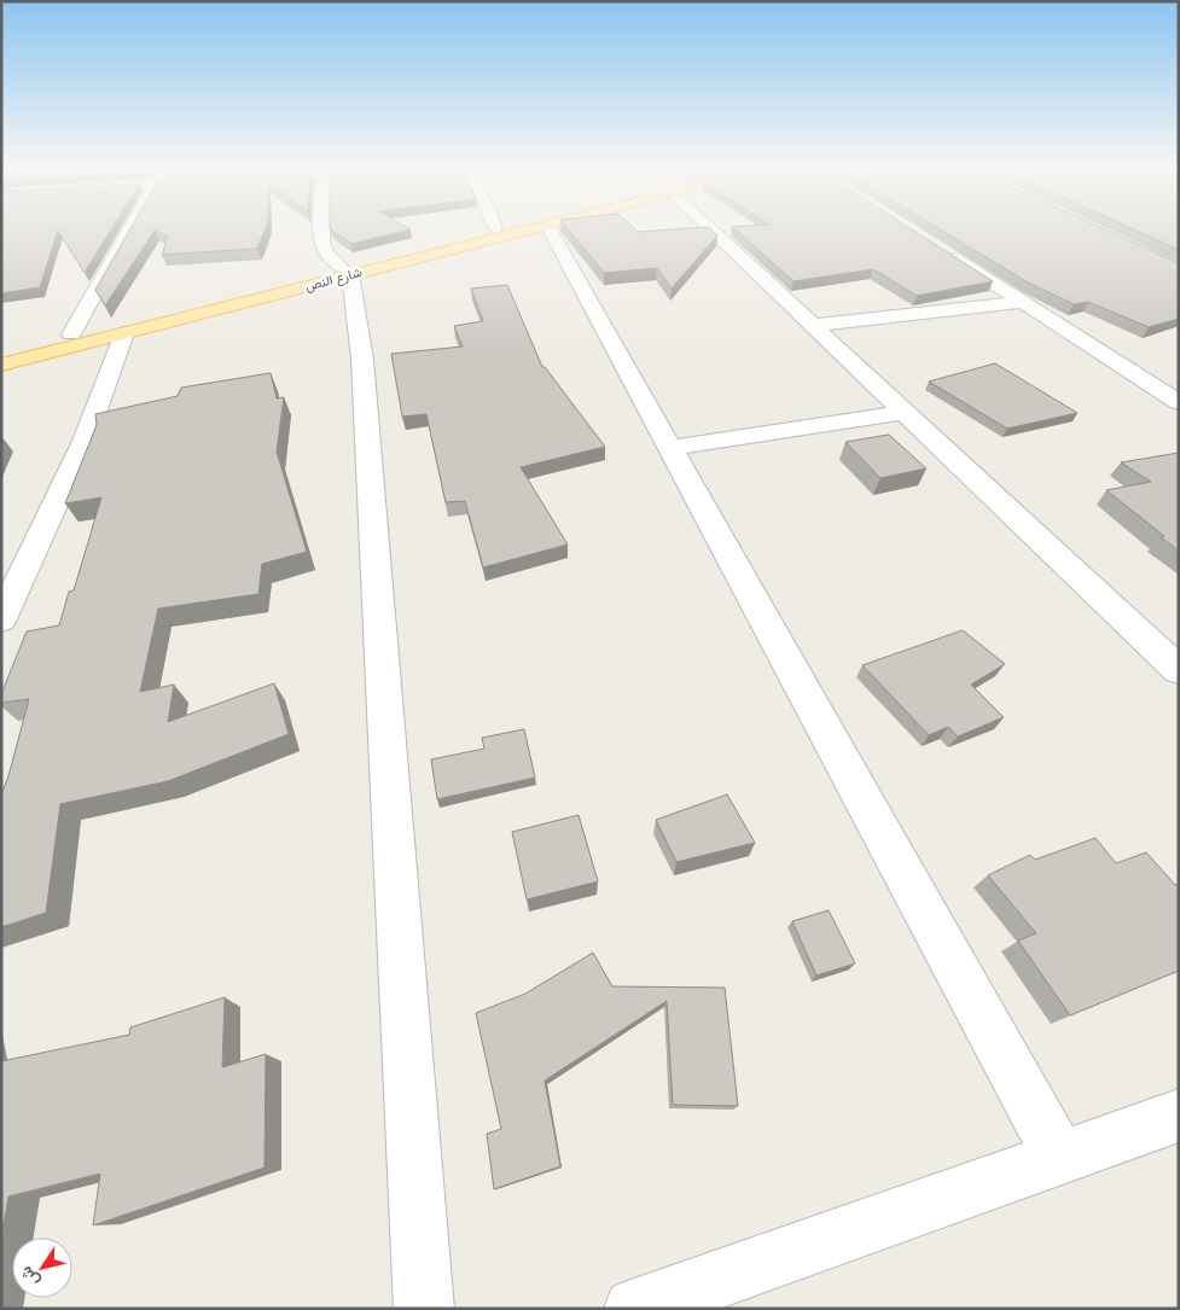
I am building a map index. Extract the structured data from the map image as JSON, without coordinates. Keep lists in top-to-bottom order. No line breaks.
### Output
{"streets":{"main road":["شارع النص"]},"north":"bottom left"}
